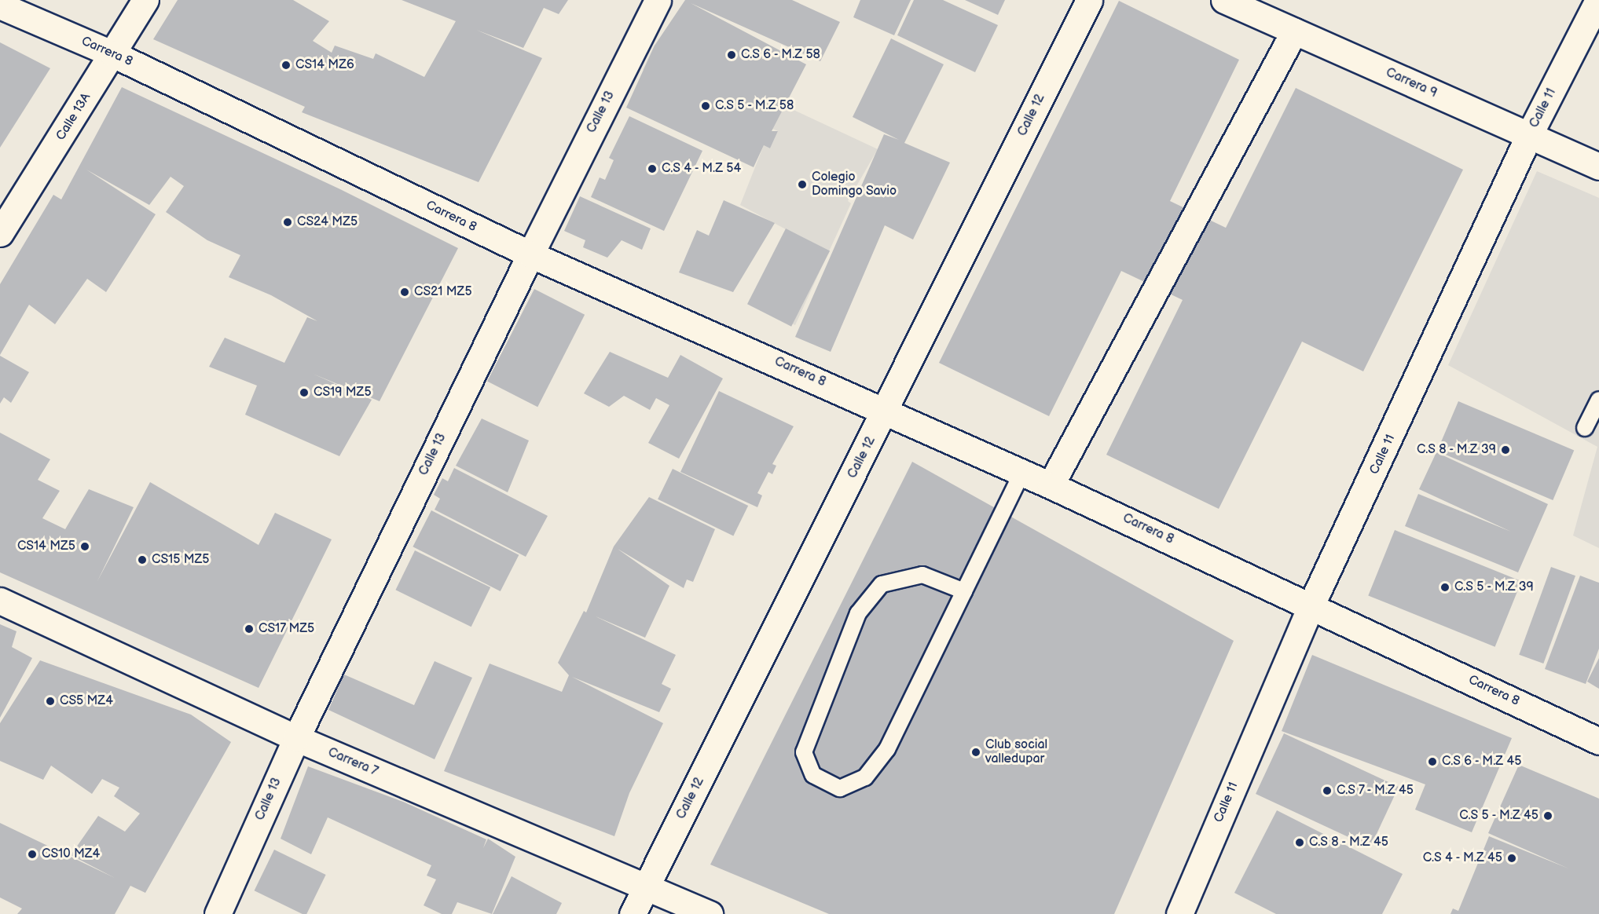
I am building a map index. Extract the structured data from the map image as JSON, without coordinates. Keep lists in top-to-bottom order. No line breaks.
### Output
{"streets":{"street":["Carrera 8","Carrera 9","Calle 11","Calle 13","Calle 12","Calle 13A","Carrera 7"]},"crossings":[["Carrera 8","Calle 11"],["Carrera 8","Calle 13"],["Carrera 8","Calle 12"],["Carrera 8","Calle 13A"],["Carrera 9","Calle 11"],["Calle 13","Carrera 7"],["Calle 12","Carrera 7"]],"places":["C.S 6 - M.Z 58","CS14 MZ6","C.S 5 - M.Z 58","C.S 4 - M.Z 54","Colegio Domingo Savio","CS24 MZ5","CS21 MZ5","CS19 MZ5","C.S 8 - M.Z 39","CS14 MZ5","CS15 MZ5","C.S 5 - M.Z 39","CS17 MZ5","CS5 MZ4","Club social valledupar","C.S 6 - M.Z 45","C.S 7 - M.Z 45","C.S 5 - M.Z 45","C.S 8 - M.Z 45","CS10 MZ4","C.S 4 - M.Z 45"]}
